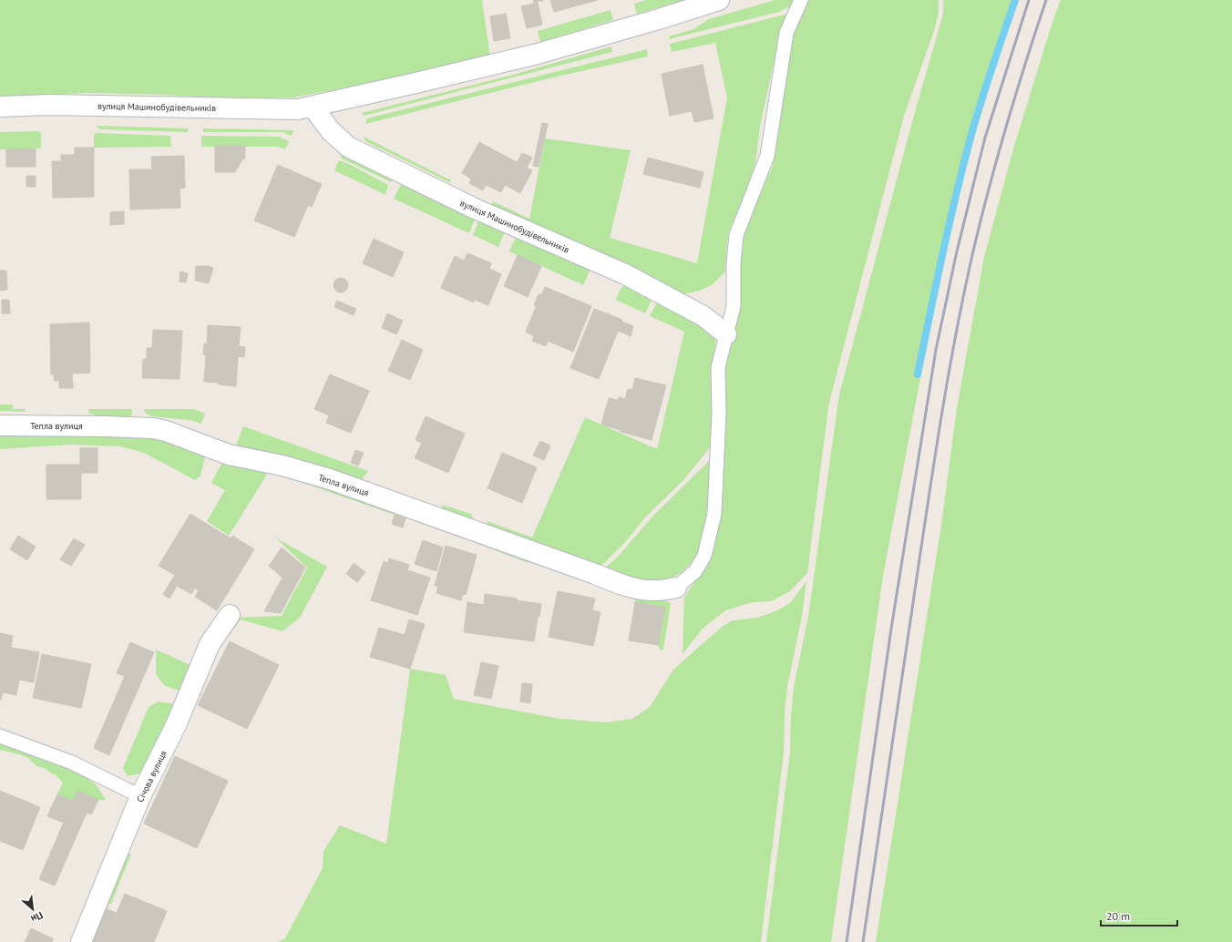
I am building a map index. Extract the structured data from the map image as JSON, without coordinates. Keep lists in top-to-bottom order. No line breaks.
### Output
{"streets":{"street":["вулиця Машинобудівельників","Тепла вулиця","Січова вулиця"]},"scale_bar":"20 m","north":"bottom right"}
